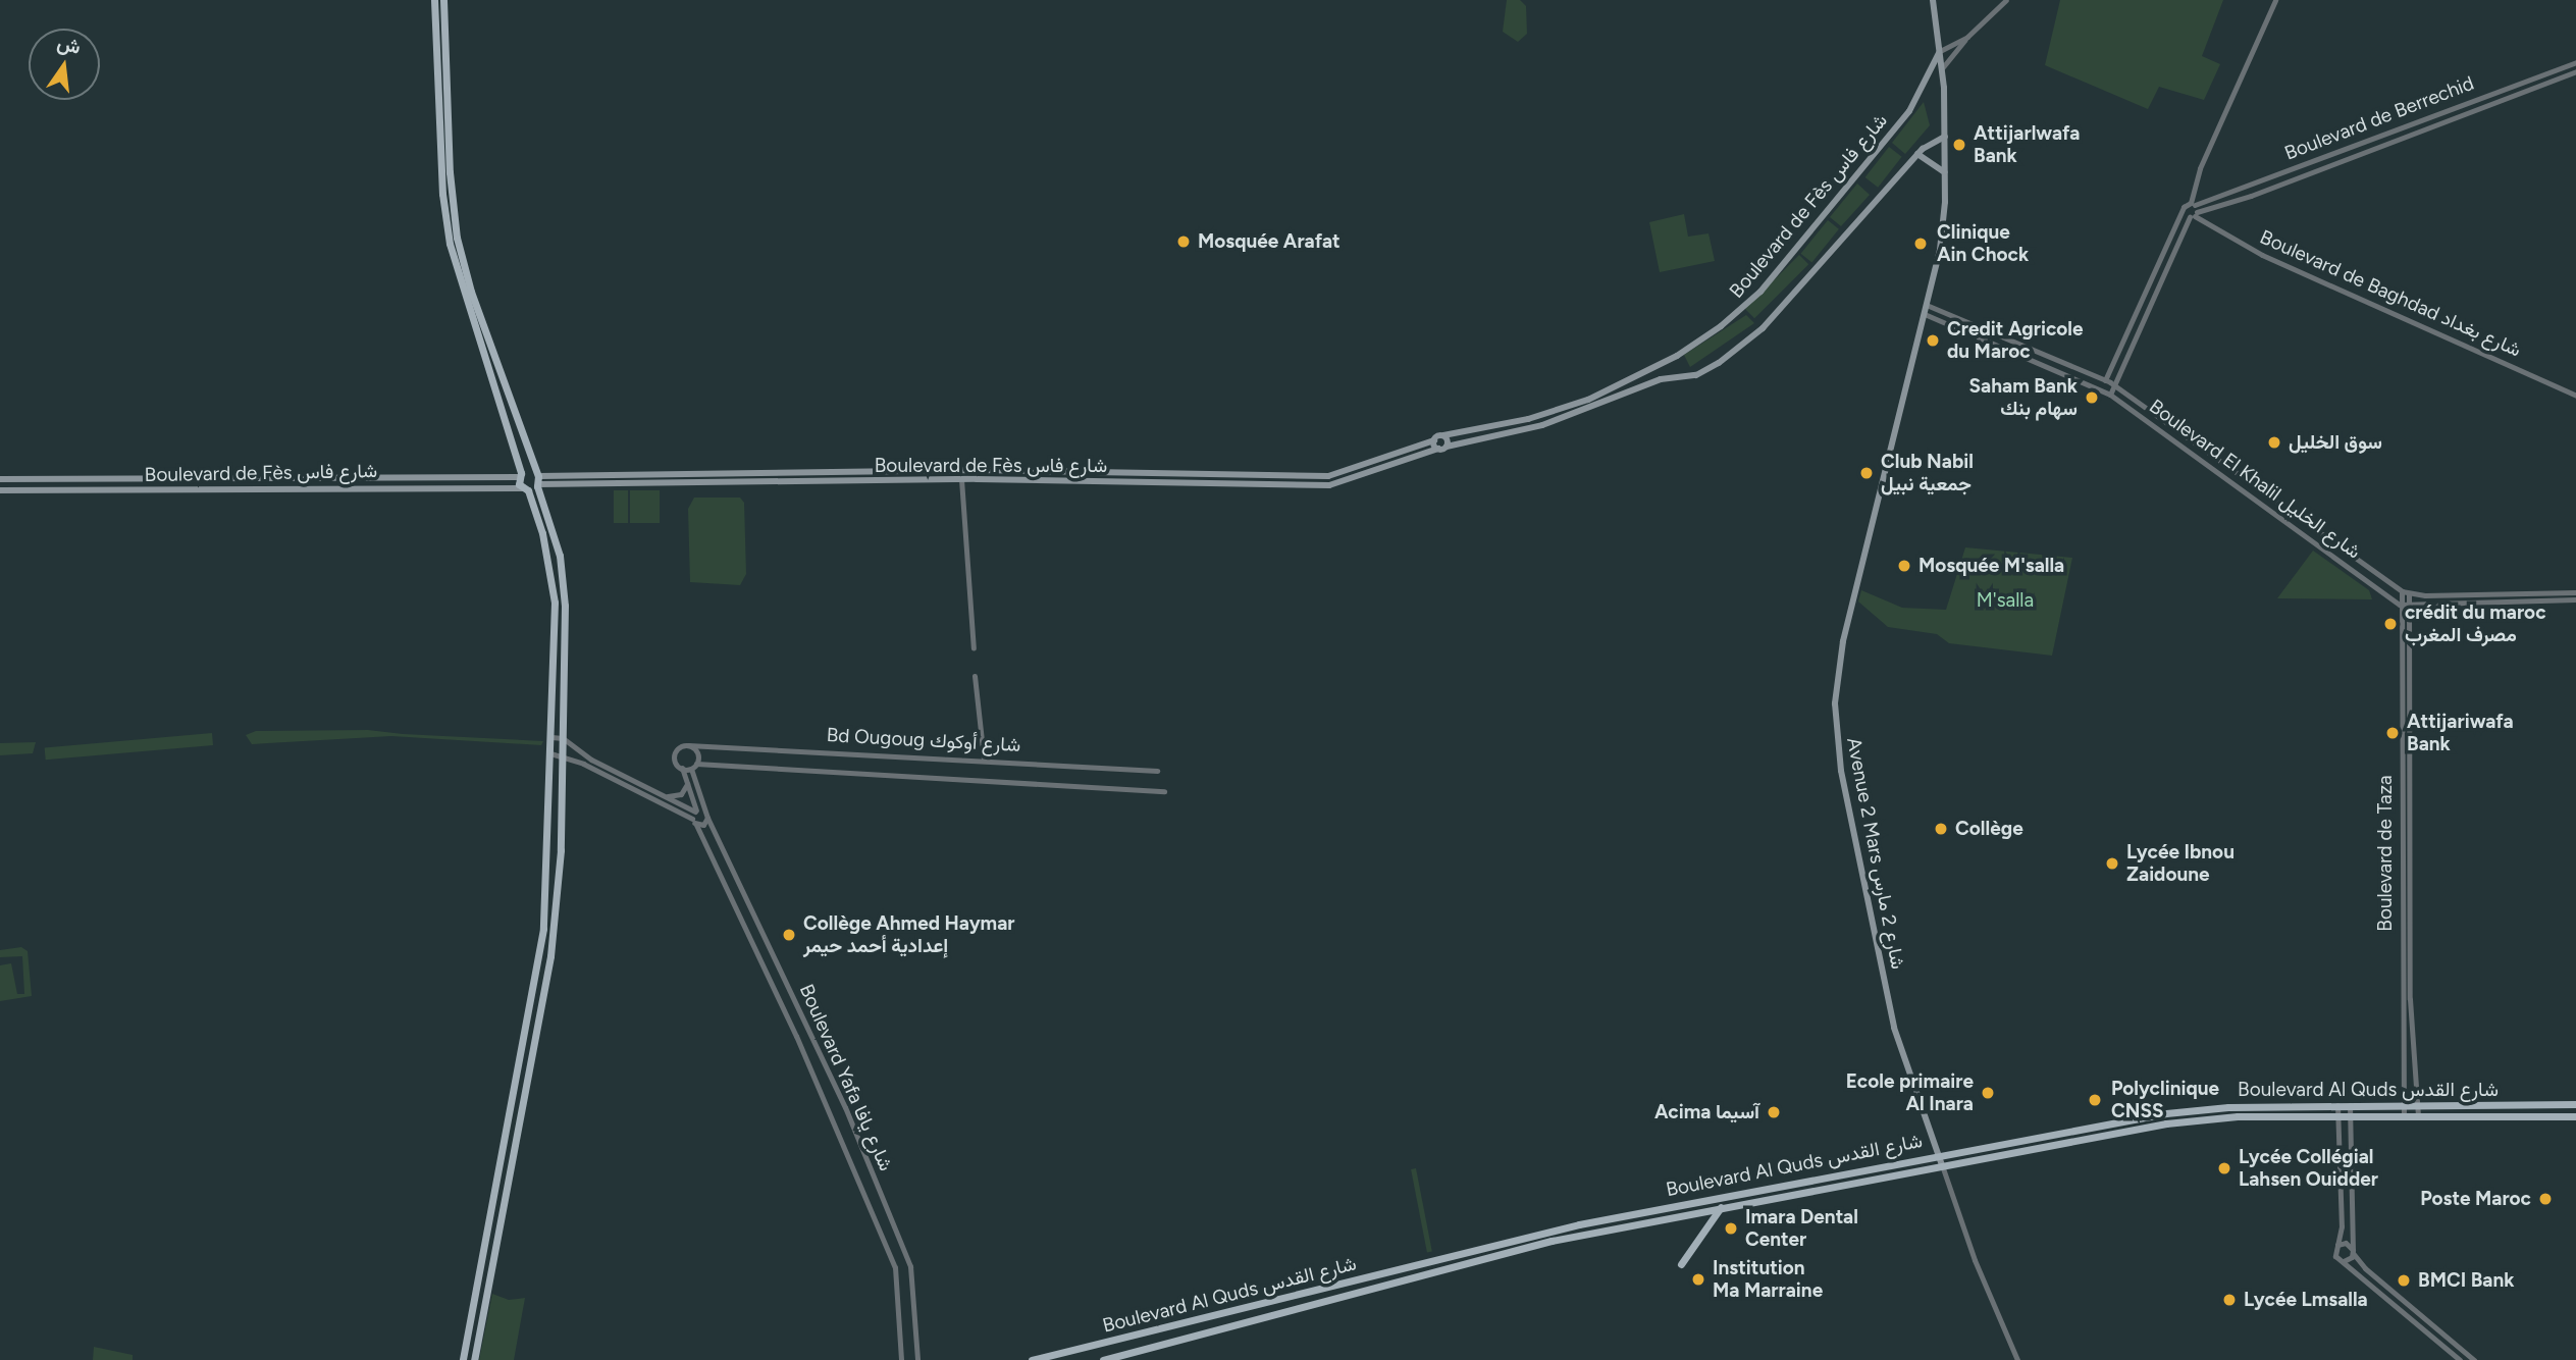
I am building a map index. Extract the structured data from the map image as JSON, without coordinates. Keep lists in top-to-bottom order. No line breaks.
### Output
{"streets":{"main road":["Boulevard de Fès شارع فاس","Avenue 2 Mars شارع 2 مارس","Boulevard Al Quds شارع القدس"],"street":["Boulevard de Berrechid","Boulevard de Baghdad شارع بغداد","Boulevard El Khalil شارع الخليل","Bd Ougoug شارع أوكوك","Boulevard de Taza","Boulevard Yafa شارع يافا"]},"crossings":[["Boulevard de Berrechid","Boulevard de Baghdad شارع بغداد"],["Boulevard de Fès شارع فاس","Avenue 2 Mars شارع 2 مارس"],["Boulevard El Khalil شارع الخليل","Avenue 2 Mars شارع 2 مارس"],["Boulevard El Khalil شارع الخليل","Boulevard de Taza"],["Avenue 2 Mars شارع 2 مارس","Boulevard Al Quds شارع القدس"],["Boulevard de Taza","Boulevard Al Quds شارع القدس"]],"parks":["M'salla"],"places":["Attijarlwafa Bank","Mosquée Arafat","Clinique Ain Chock","Credit Agricole du Maroc","Saham Bank سهام بنك","سوق الخليل","Club Nabil جمعية نبيل","Mosquée M'salla","crédit du maroc مصرف المغرب","Attijariwafa Bank","Collège","Lycée Ibnou Zaidoune","Collège Ahmed Haymar إعدادية أحمد حيمر","Ecole primaire Al Inara","Polyclinique CNSS","Acima آسيما","Lycée Collégial Lahsen Ouidder","Poste Maroc","Imara Dental Center","Institution Ma Marraine","BMCI Bank","Lycée Lmsalla"],"north":"top"}
